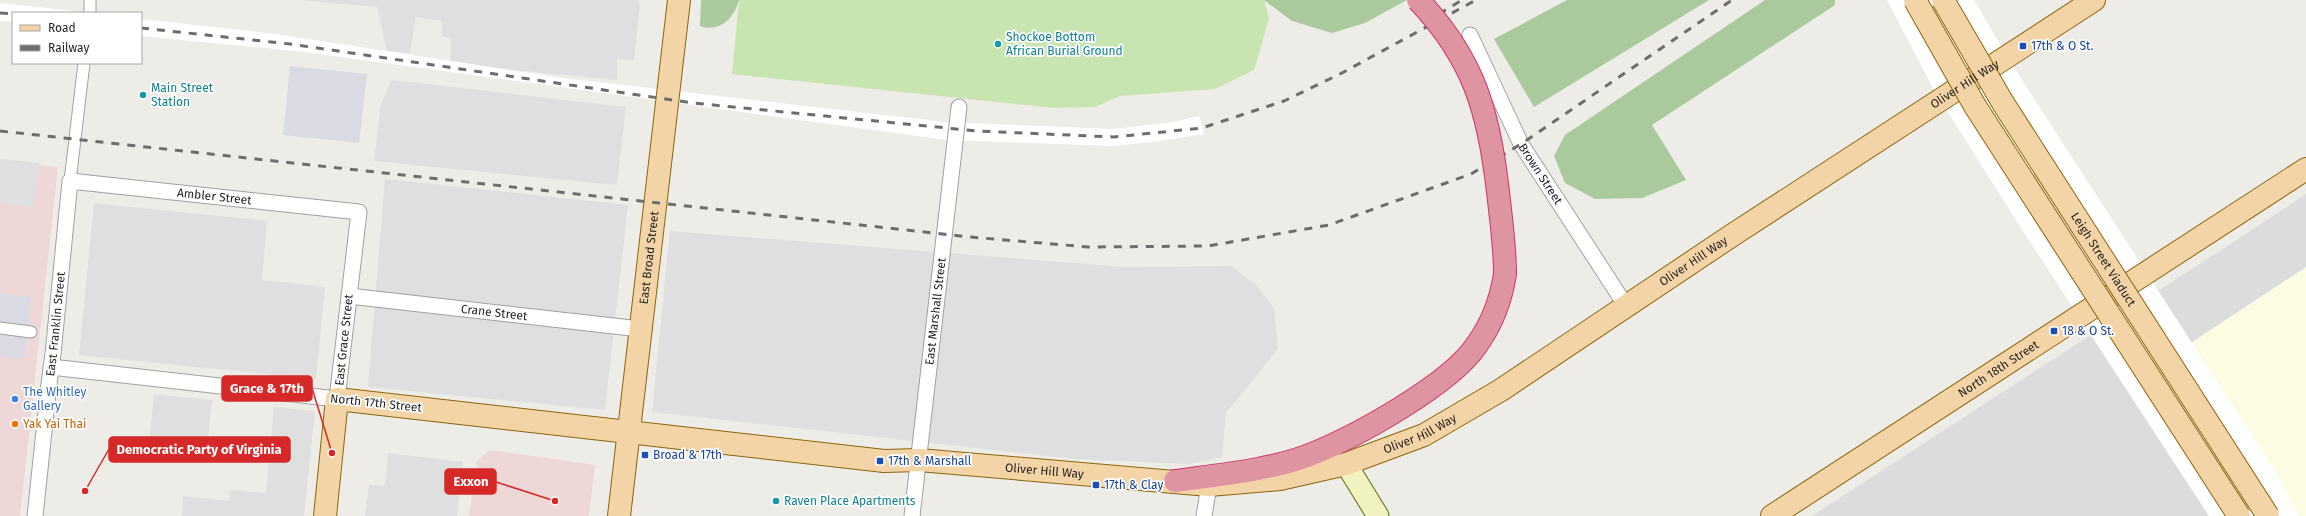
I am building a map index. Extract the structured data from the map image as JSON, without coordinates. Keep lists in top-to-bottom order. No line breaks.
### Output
{"streets":{"main road":["Oliver Hill Way","East Broad Street","Leigh Street Viaduct","East Grace Street","North 18th Street","North 17th Street"],"street":["Brown Street","Ambler Street","Crane Street","East Marshall Street","East Franklin Street"]},"crossings":[["Oliver Hill Way","Brown Street"],["Oliver Hill Way","East Broad Street"],["Oliver Hill Way","East Marshall Street"],["Oliver Hill Way","North 17th Street"],["Ambler Street","East Franklin Street"],["Ambler Street","East Grace Street"],["East Broad Street","Crane Street"],["East Broad Street","North 17th Street"],["Crane Street","East Grace Street"],["East Franklin Street","North 17th Street"],["East Grace Street","North 17th Street"]],"places":{"other":["Shockoe Bottom African Burial Ground","Main Street Station","The Whitley Gallery","Yak Yai Thai","Grace & 17th","Democratic Party of Virginia","Exxon","Raven Place Apartments"],"transit":["17th & O St.","18 & O St.","Broad & 17th","17th & Marshall","17th & Clay"]},"legend":["Road","Railway"]}
